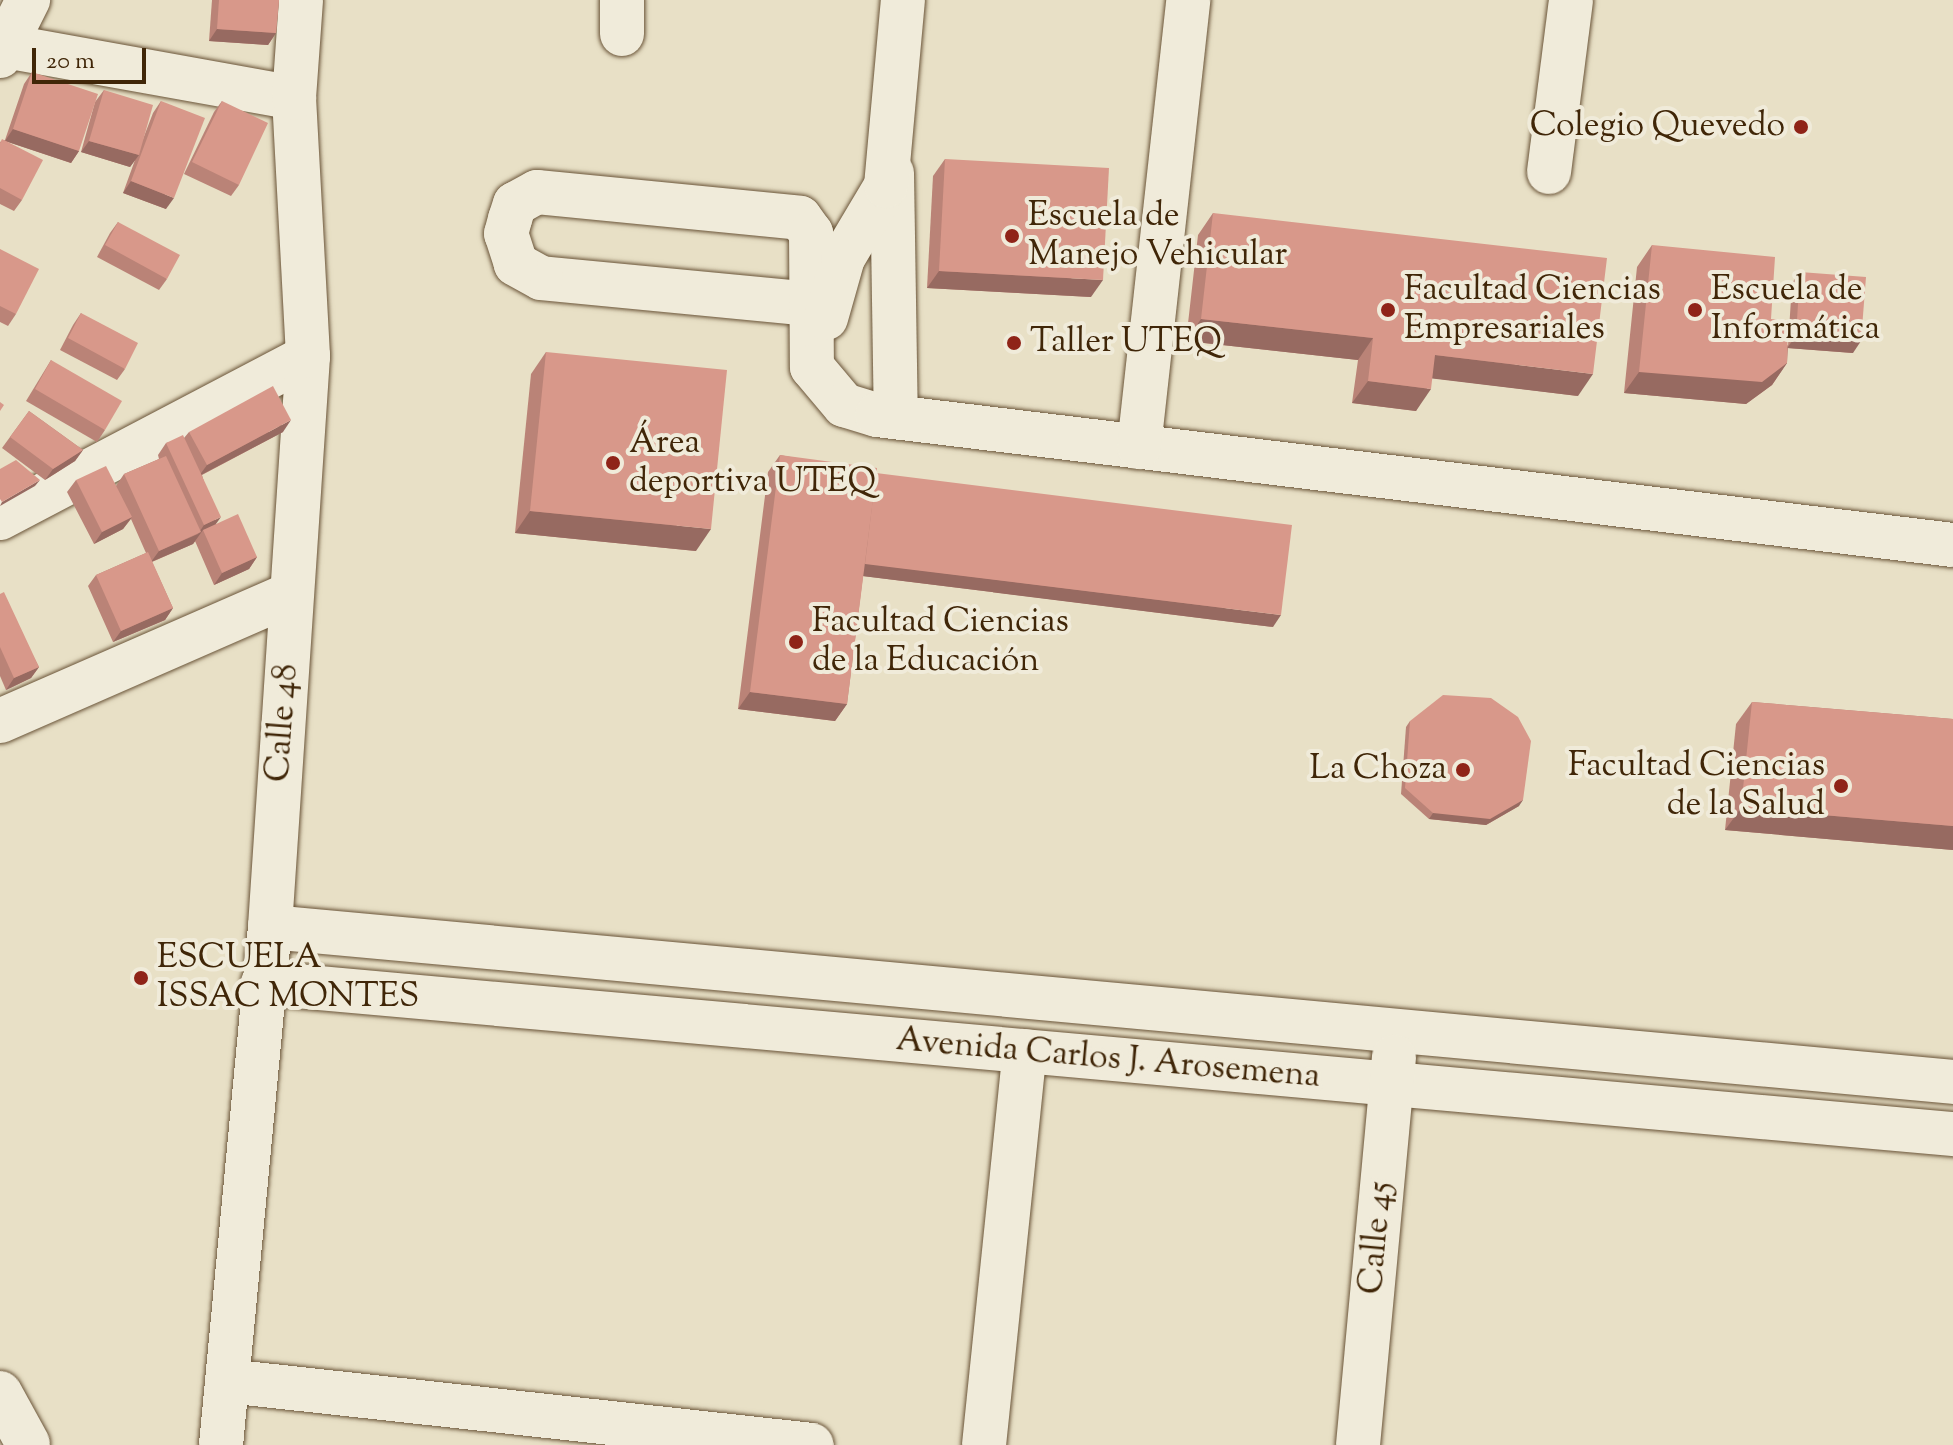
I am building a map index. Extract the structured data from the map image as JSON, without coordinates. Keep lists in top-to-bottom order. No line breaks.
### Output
{"streets":{"street":["Calle 48","Avenida Carlos J. Arosemena","Calle 45"]},"crossings":[["Calle 48","Avenida Carlos J. Arosemena"],["Avenida Carlos J. Arosemena","Calle 45"]],"places":["Colegio Quevedo","Escuela de Manejo Vehicular","Facultad Ciencias Empresariales","Escuela de Informática","Taller UTEQ","Área deportiva UTEQ","Facultad Ciencias de la Educación","La Choza","Facultad Ciencias de la Salud","ESCUELA ISSAC MONTES"],"scale_bar":"20 m"}
